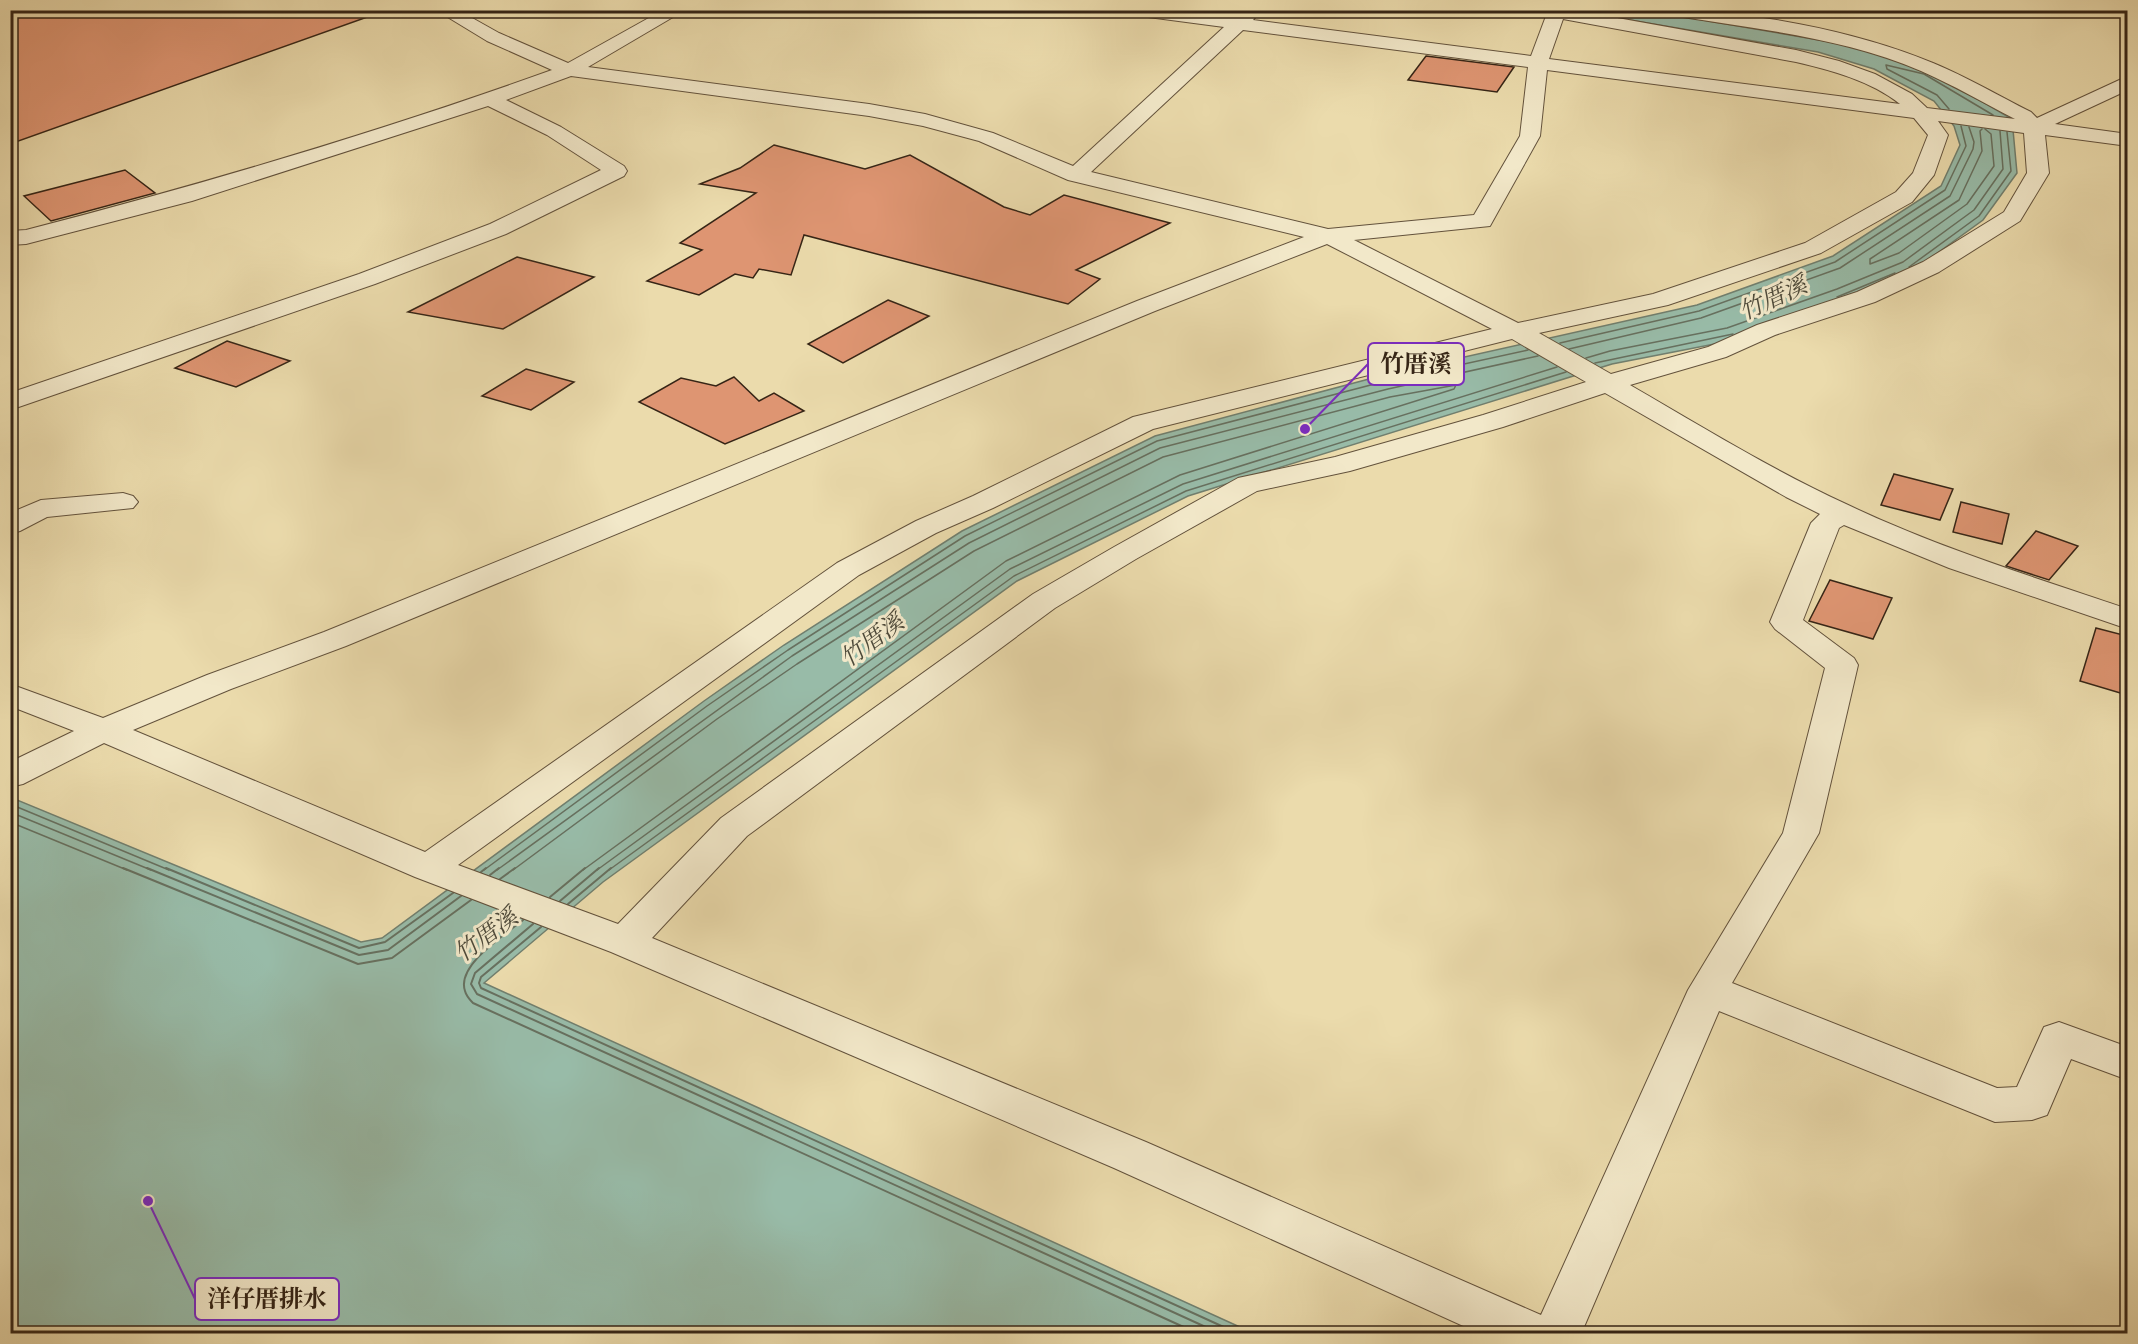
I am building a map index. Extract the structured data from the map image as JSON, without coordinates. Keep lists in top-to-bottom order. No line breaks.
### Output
{"water":["竹厝溪"],"places":["竹厝溪","洋仔厝排水"]}
